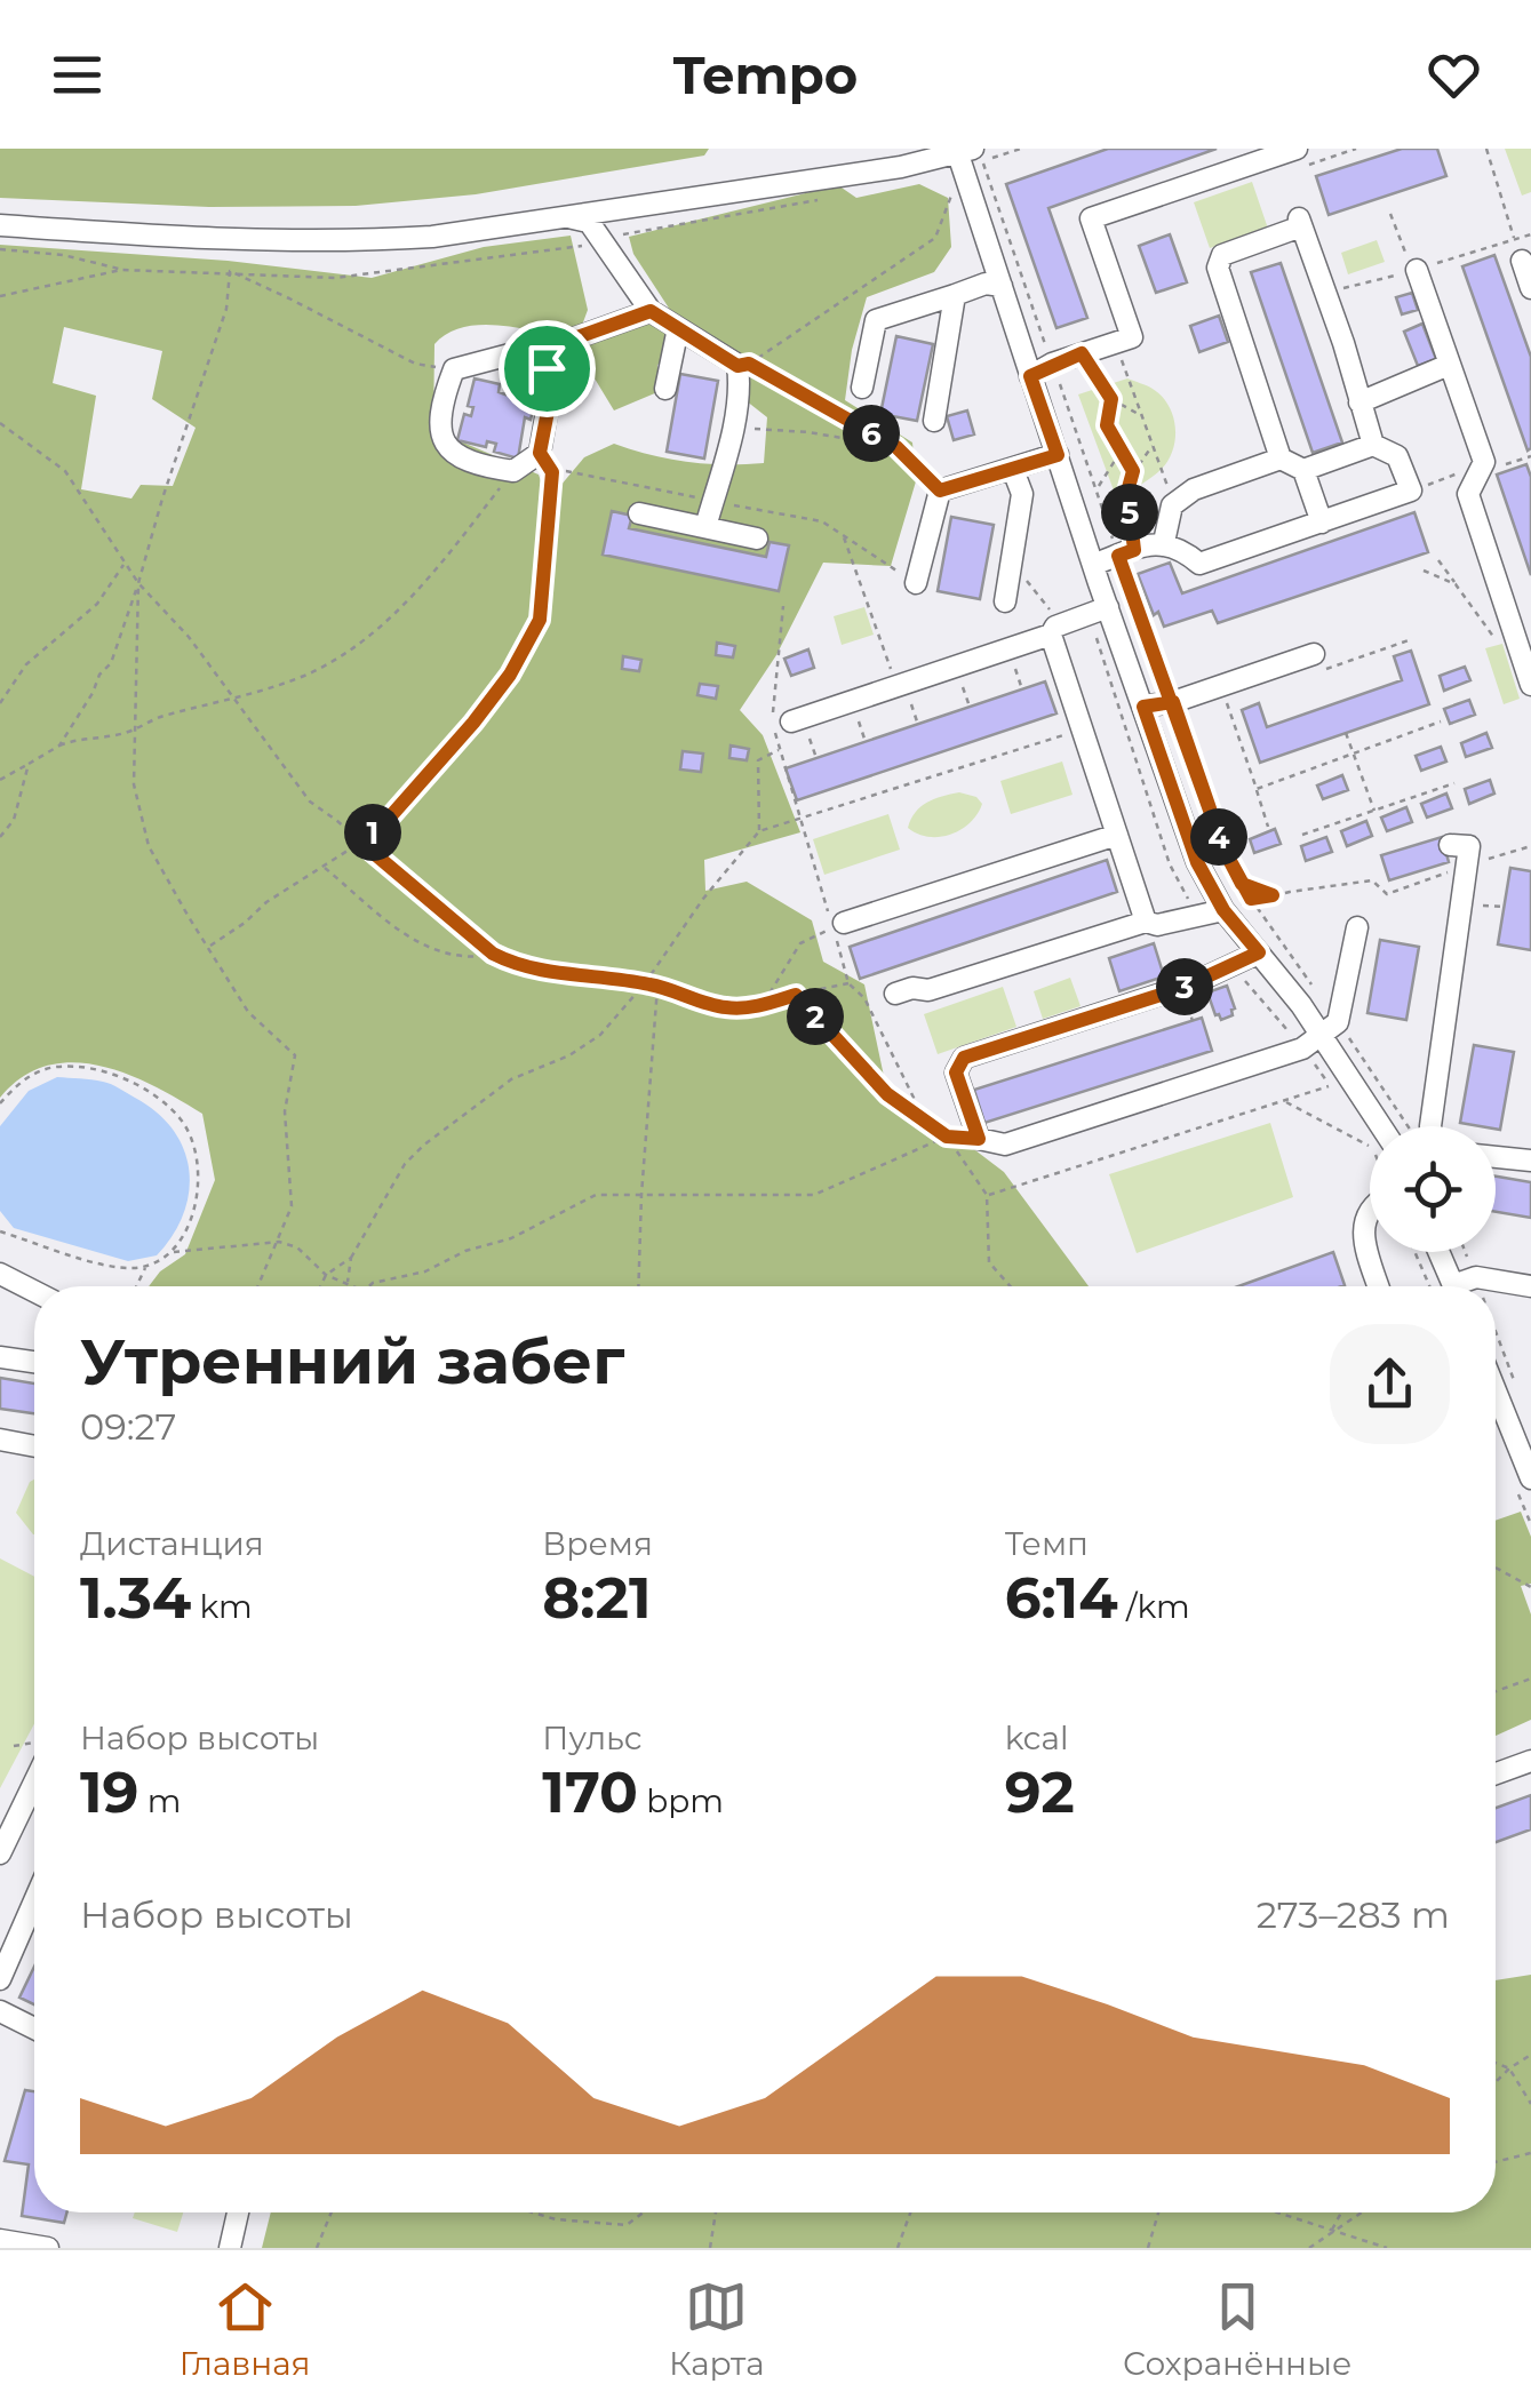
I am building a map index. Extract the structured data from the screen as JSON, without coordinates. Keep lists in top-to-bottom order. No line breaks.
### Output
{"page":{"header":"Tempo","pins":["6","5","1","4","3","2"],"heading":["Утренний забег","09:27"],"stats":[["Дистанция","1.34 km"],["Время","8:21"],["Темп","6:14 /km"],["Набор высоты","19 m"],["Пульс","170 bpm"],["kcal","92"]],"chart":["Набор высоты","273–283 m"],"tabs":["Главная","Карта","Сохранённые"]}}
